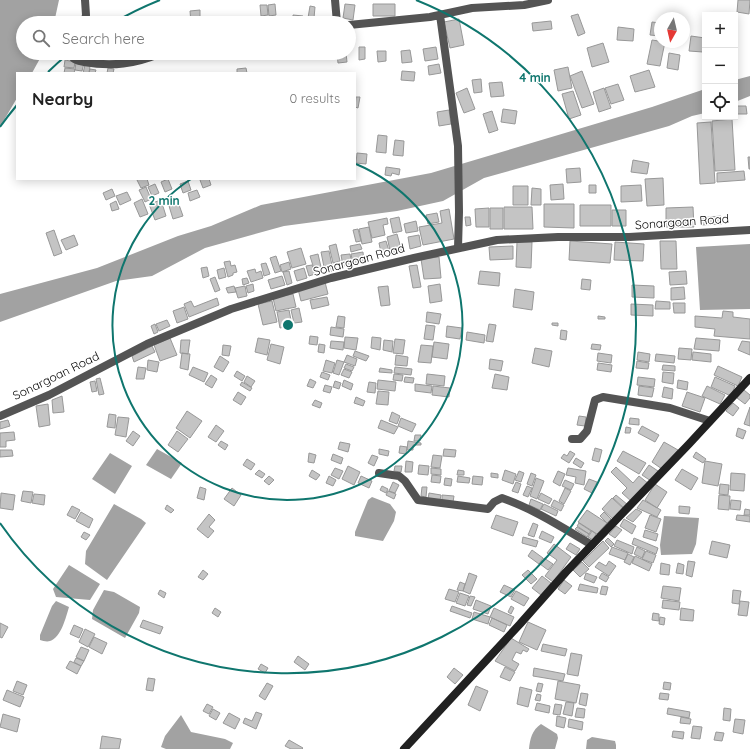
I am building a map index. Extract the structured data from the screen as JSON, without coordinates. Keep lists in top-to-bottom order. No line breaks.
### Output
{"streets":{"street":["Sonargoan Road"]},"north":"bottom","page":{"map_buttons":["+","−"],"search":"Search here","heading":["Nearby","0 results"]},"rings":["4 min","2 min"]}
